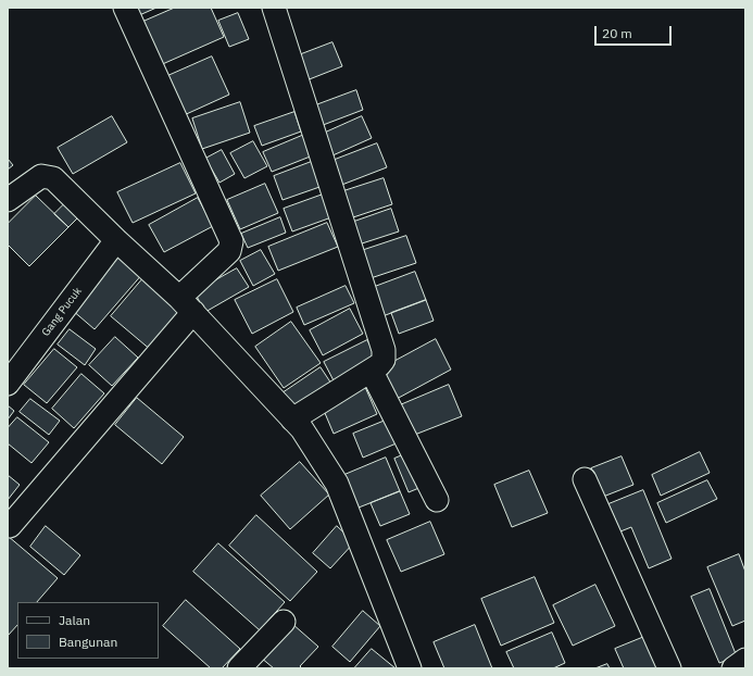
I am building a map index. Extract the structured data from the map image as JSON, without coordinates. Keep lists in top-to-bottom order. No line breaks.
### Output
{"streets":{"street":["Gang Pucuk"]},"legend":["Jalan","Bangunan"],"scale_bar":"20 m"}
